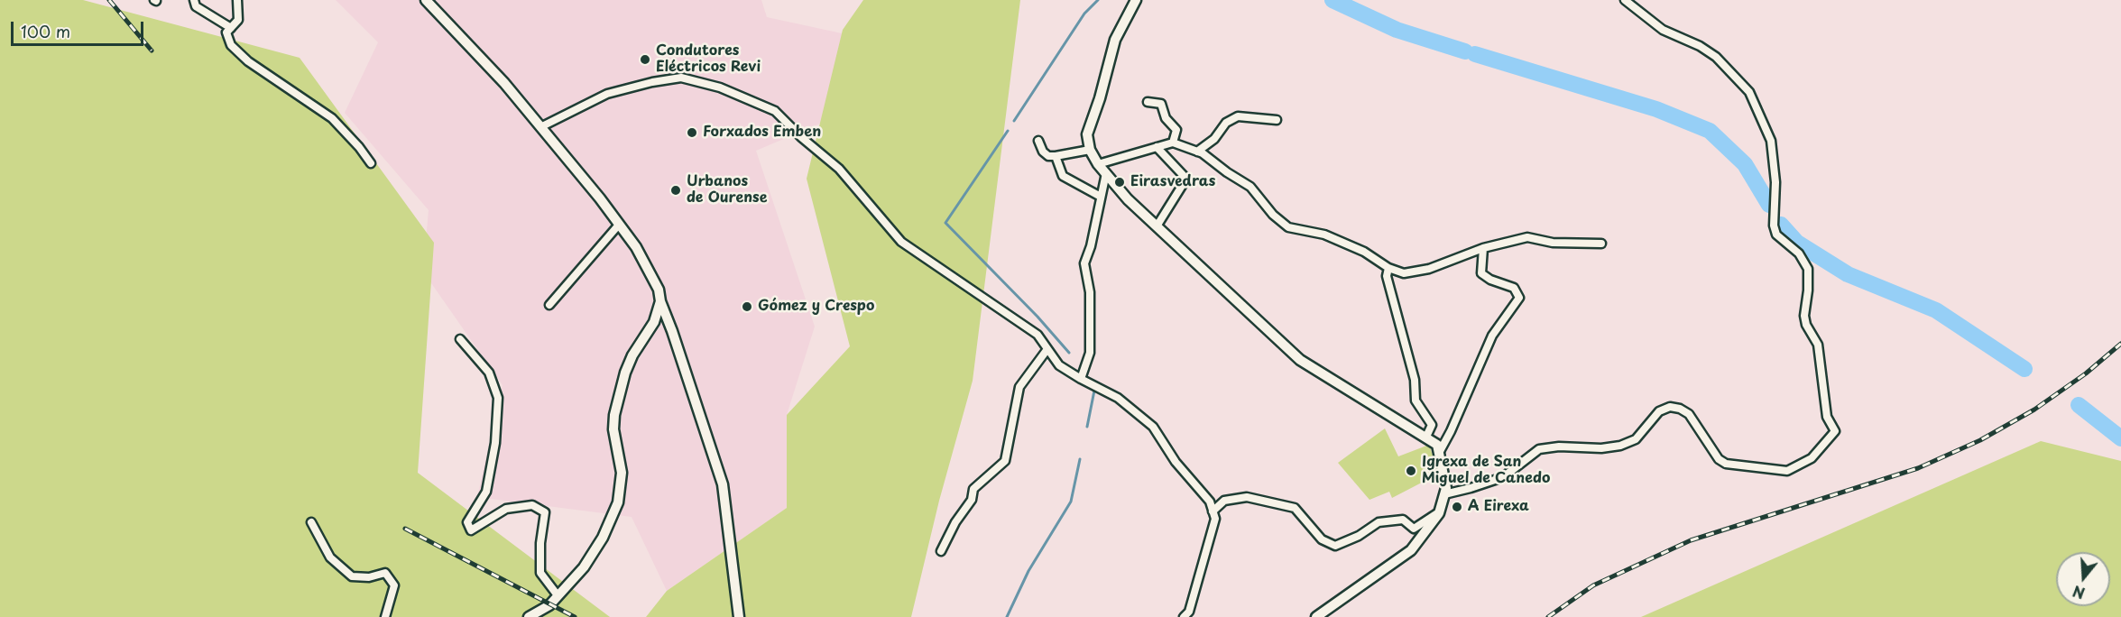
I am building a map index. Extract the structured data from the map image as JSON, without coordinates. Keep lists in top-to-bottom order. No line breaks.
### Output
{"places":["Condutores Eléctricos Revi","Forxados Emben","Eirasvedras","Urbanos de Ourense","Gómez y Crespo","Igrexa de San Miguel de Canedo","A Eirexa"],"scale_bar":"100 m","north":"bottom"}
